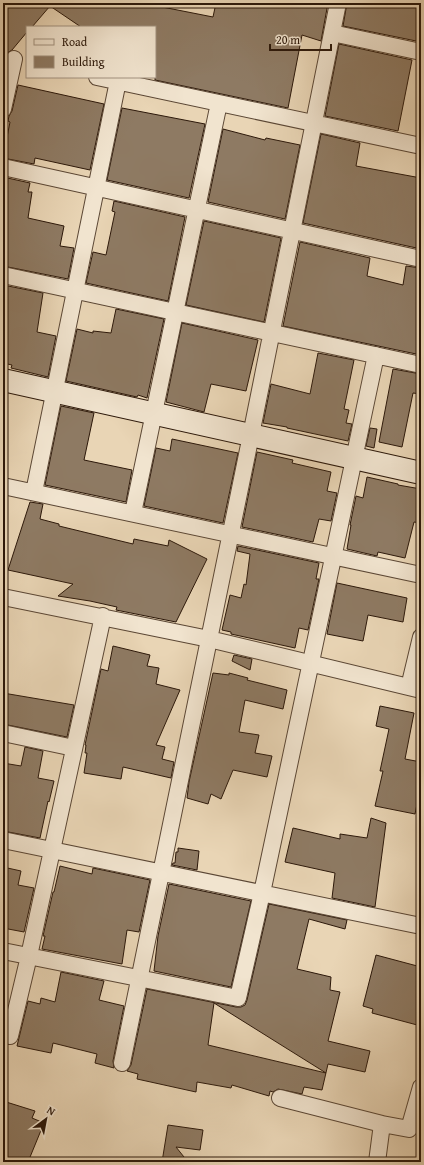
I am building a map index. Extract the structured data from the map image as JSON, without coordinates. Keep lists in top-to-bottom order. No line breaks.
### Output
{"legend":["Road","Building"],"scale_bar":"20 m","north":"top right"}
